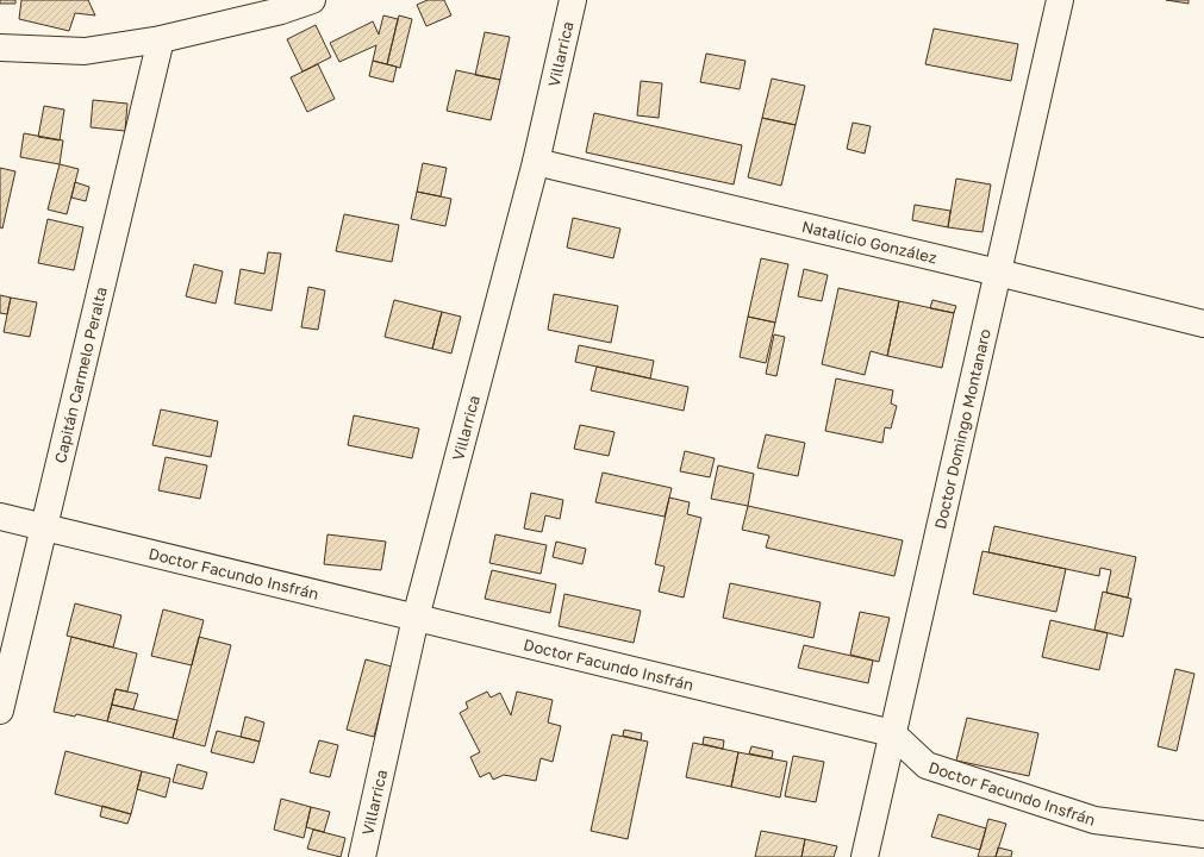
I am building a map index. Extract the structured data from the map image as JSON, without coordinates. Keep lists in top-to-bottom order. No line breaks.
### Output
{"streets":{"street":["Villarrica","Natalicio González","Capitán Carmelo Peralta","Doctor Domingo Montanaro","Doctor Facundo Insfrán"]},"crossings":[["Villarrica","Natalicio González"],["Villarrica","Doctor Facundo Insfrán"],["Natalicio González","Doctor Domingo Montanaro"],["Capitán Carmelo Peralta","Doctor Facundo Insfrán"],["Doctor Domingo Montanaro","Doctor Facundo Insfrán"]]}
